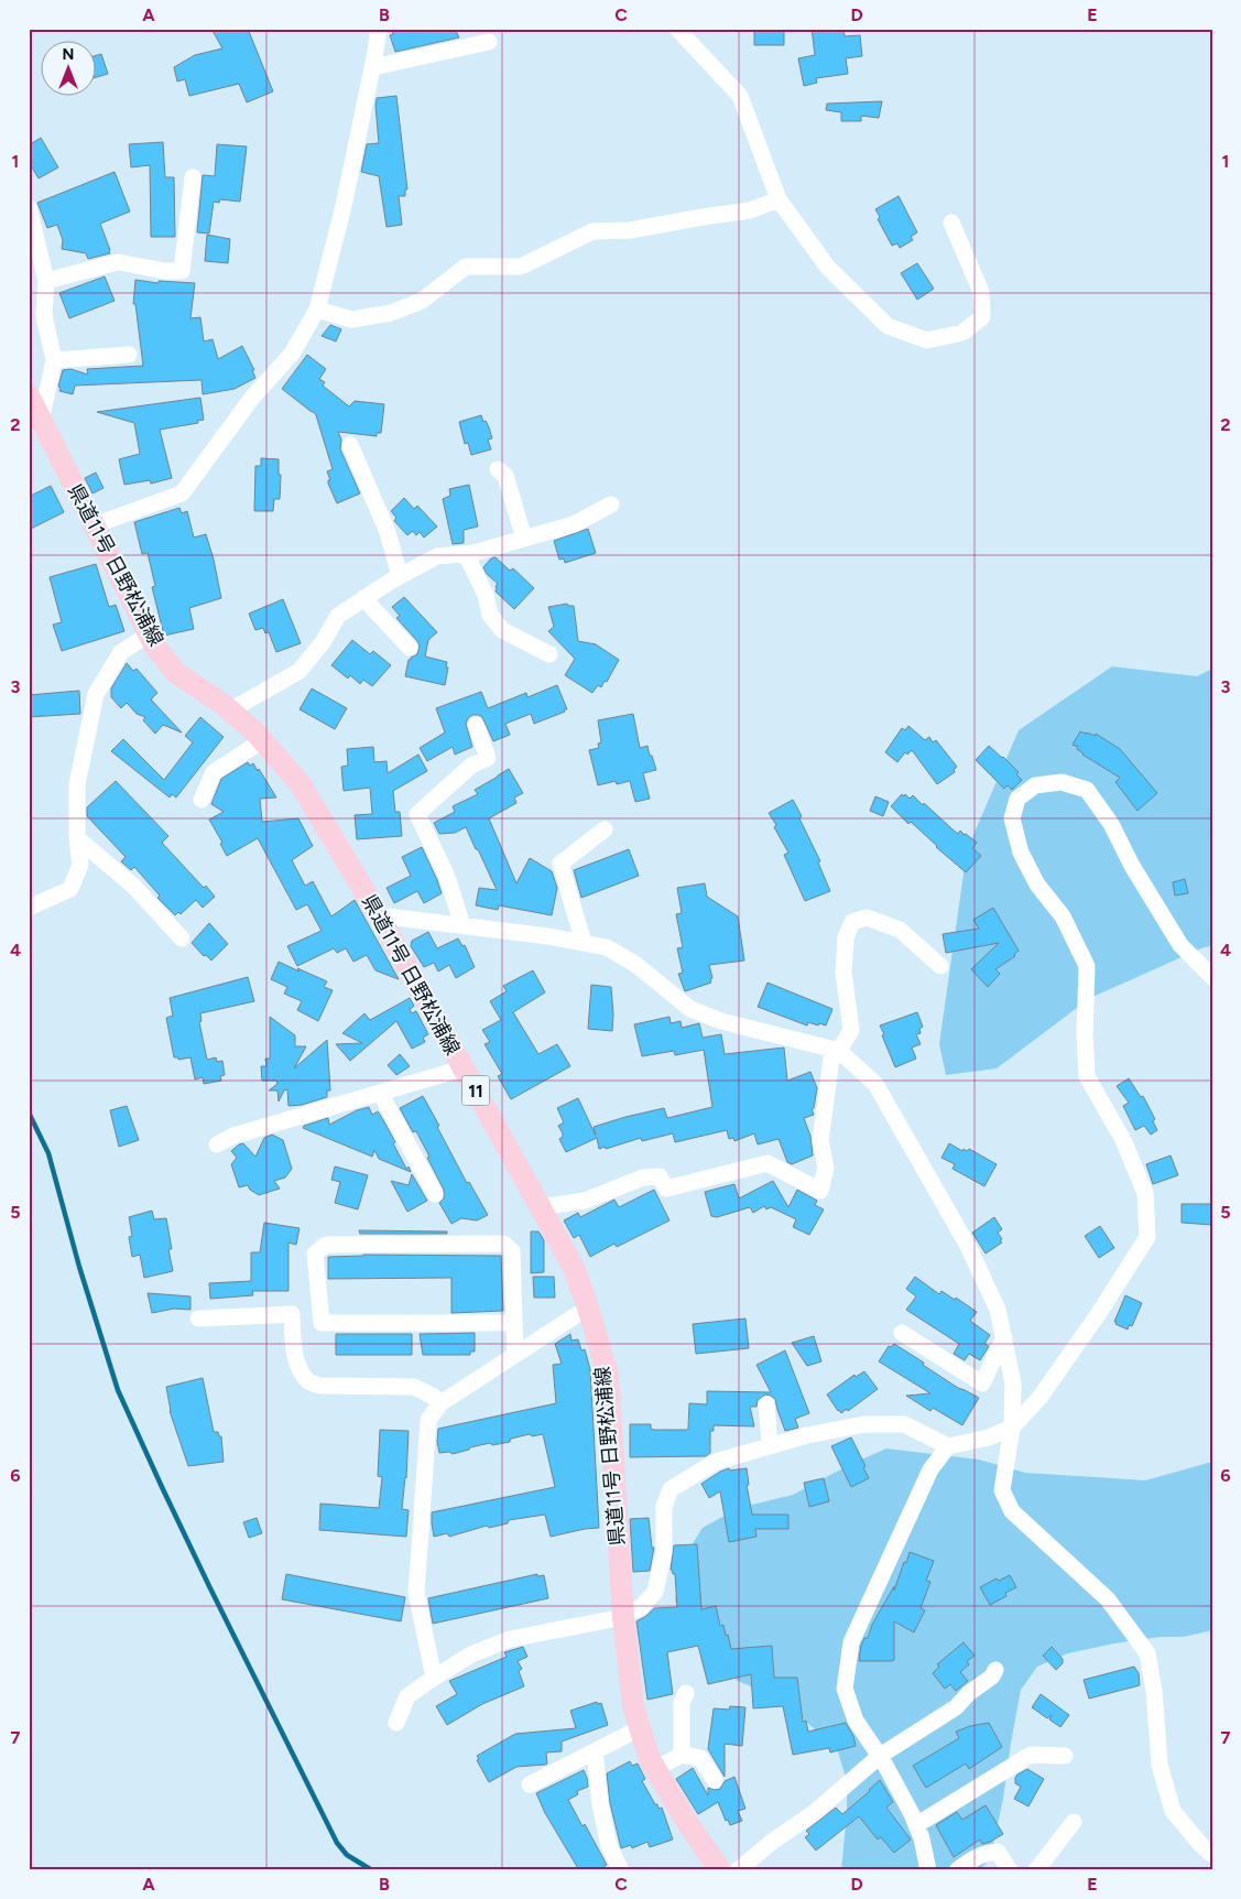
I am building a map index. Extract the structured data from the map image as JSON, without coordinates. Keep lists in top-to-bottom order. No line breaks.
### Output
{"streets":{"main road":["県道11号 日野松浦線","11"]},"north":"top","grid":{"columns":["A","B","C","D","E"],"rows":["1","2","3","4","5","6","7"]}}
